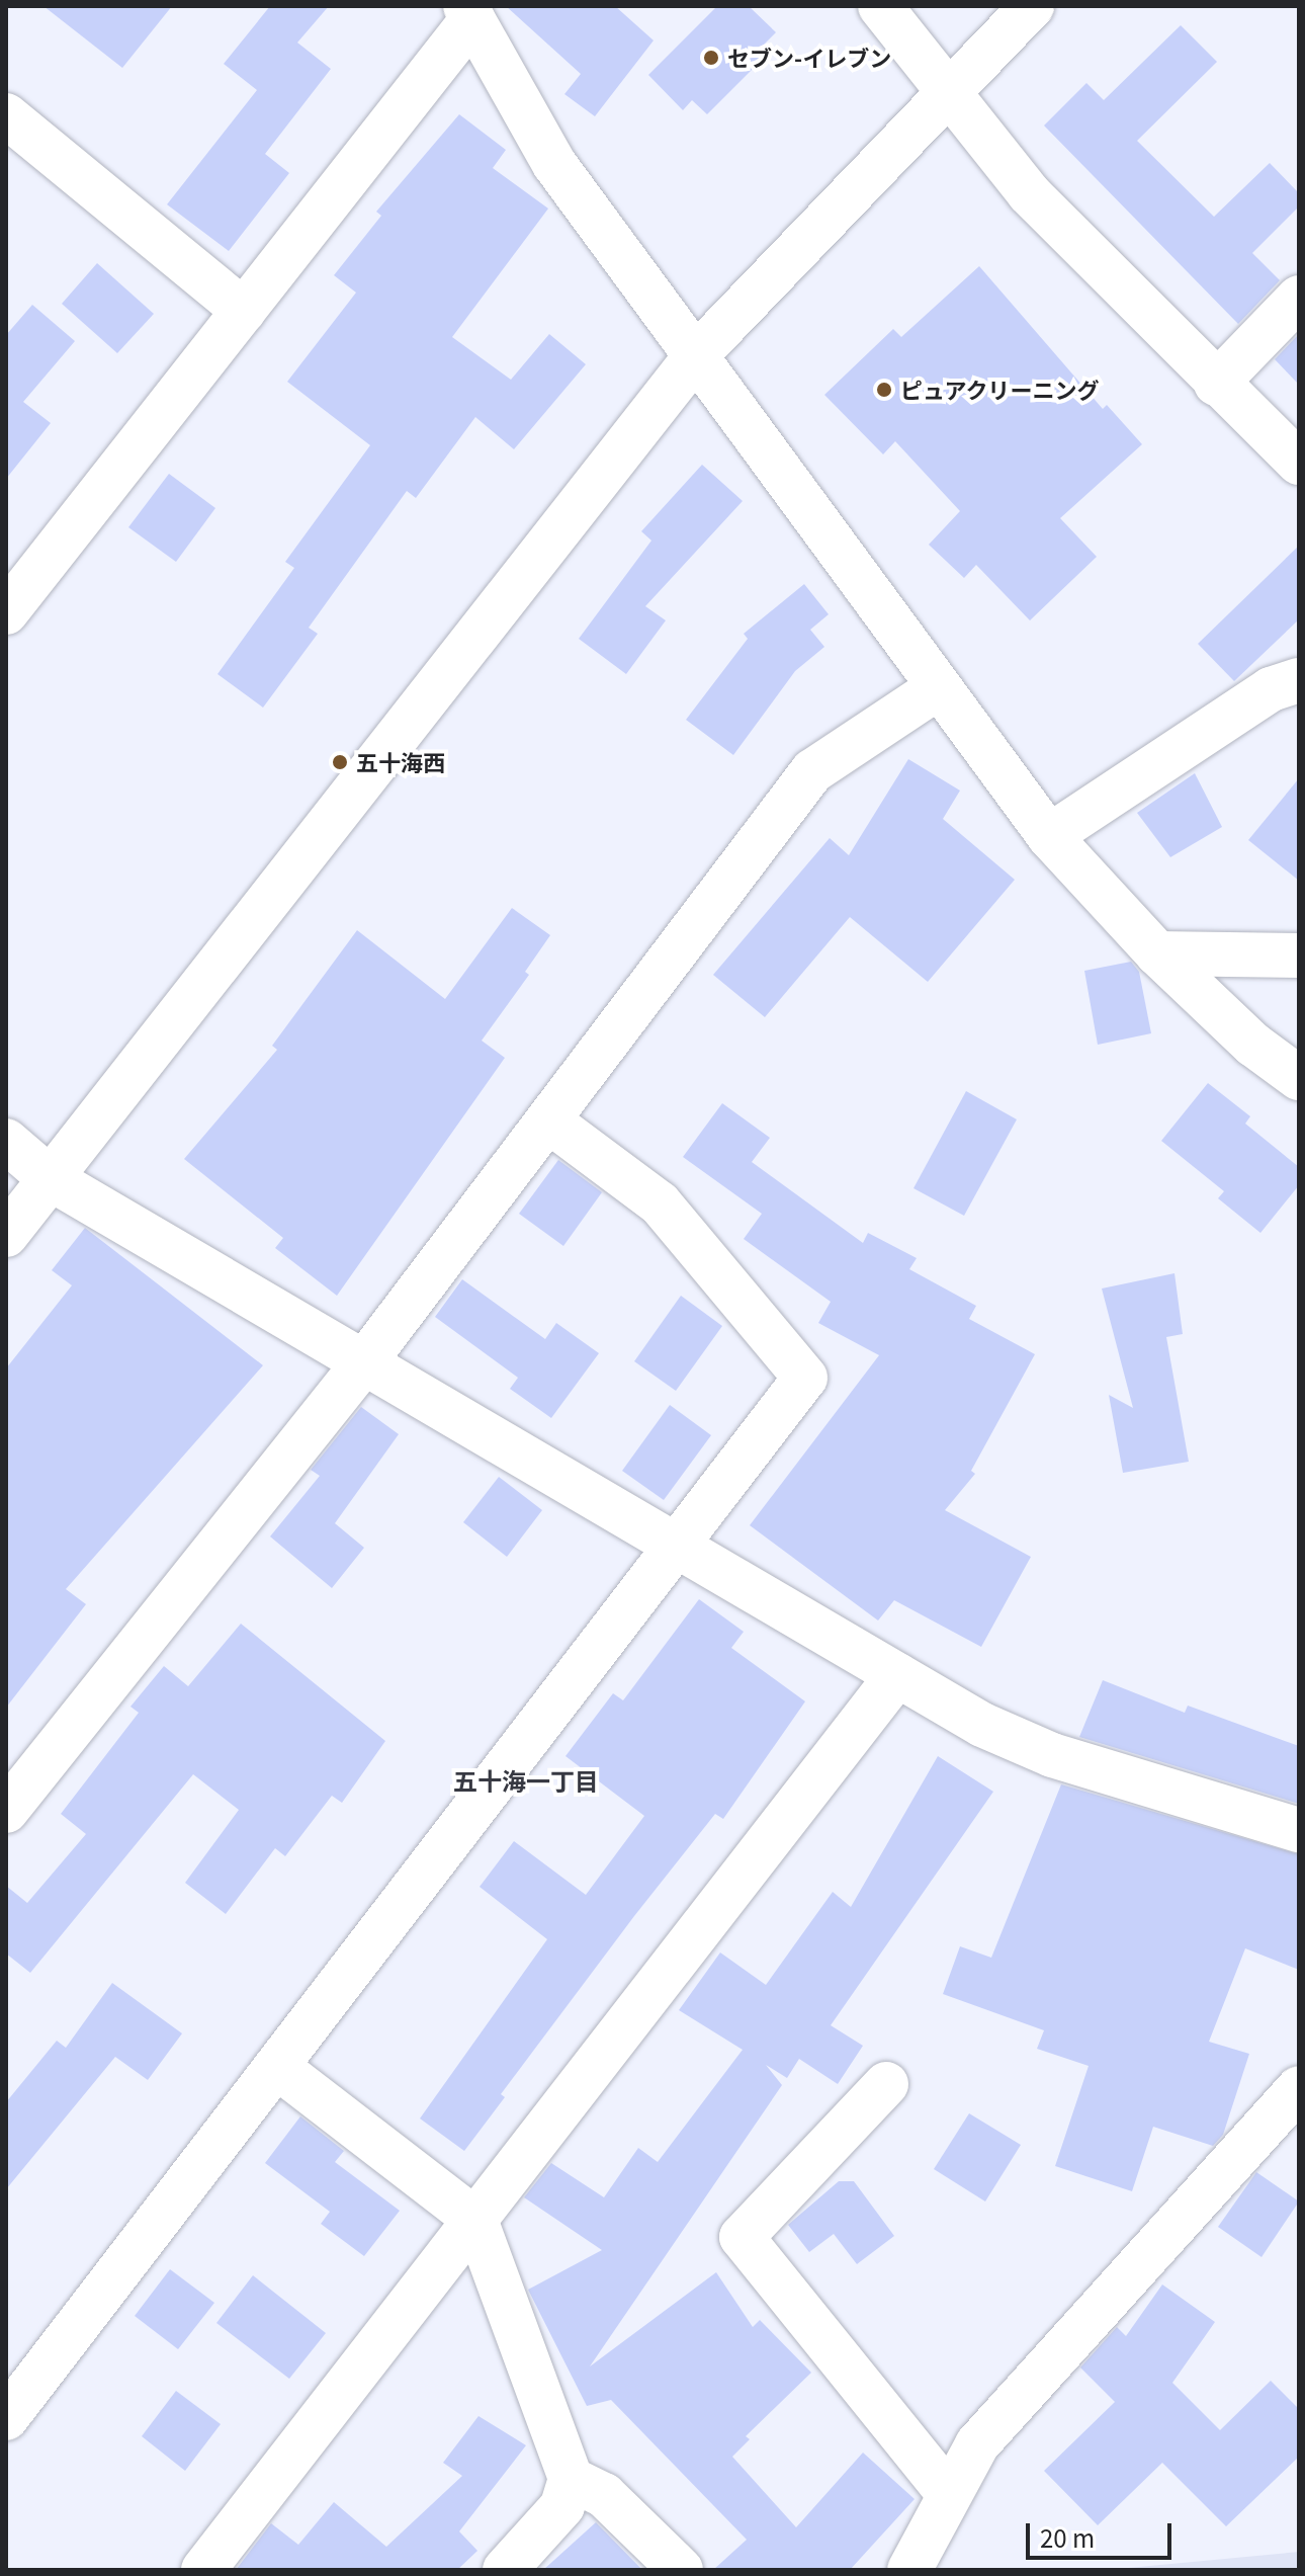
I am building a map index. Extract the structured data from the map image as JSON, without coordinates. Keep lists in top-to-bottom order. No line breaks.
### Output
{"districts":["五十海一丁目"],"places":["セブン-イレブン","ピュアクリーニング","五十海西"],"scale_bar":"20 m"}
